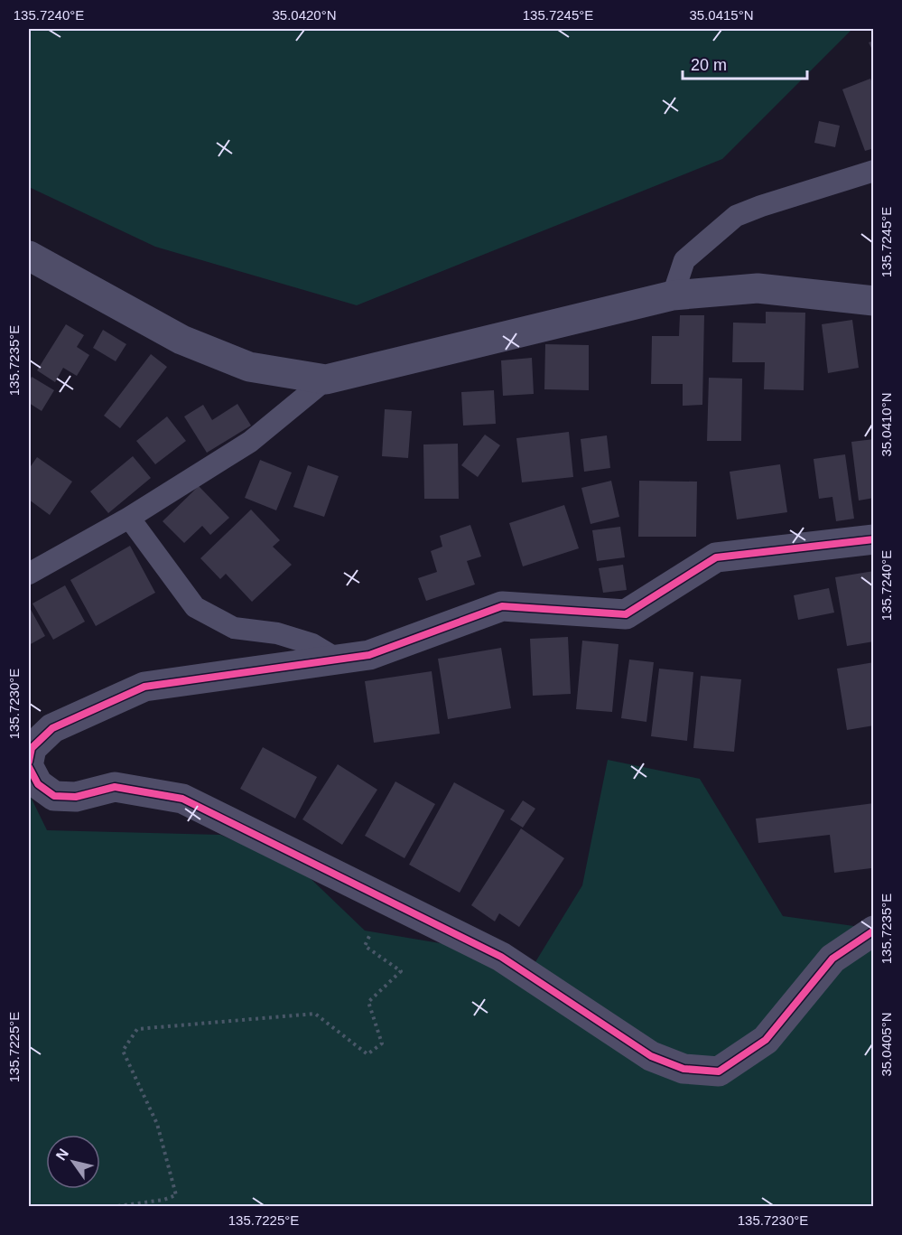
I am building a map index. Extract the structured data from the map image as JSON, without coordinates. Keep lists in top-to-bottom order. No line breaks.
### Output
{"scale_bar":"20 m","north":"top left","coordinates":["135.7240°E","35.0420°N","135.7245°E","35.0415°N","135.7235°E","35.0410°N","135.7230°E","35.0405°N","135.7225°E"]}
